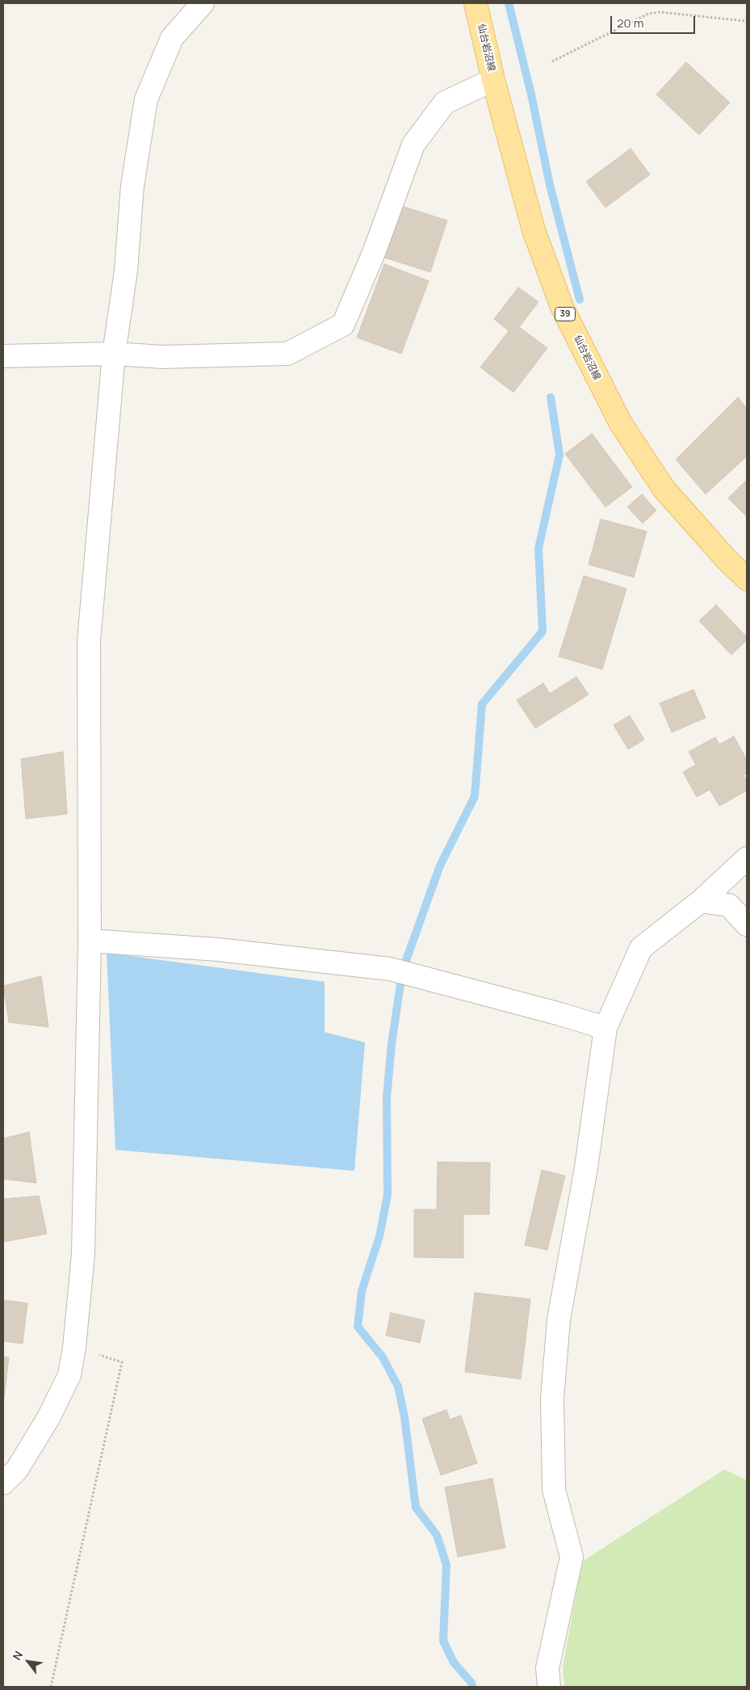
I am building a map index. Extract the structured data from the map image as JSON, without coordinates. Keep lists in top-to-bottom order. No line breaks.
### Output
{"streets":{"main road":["仙台岩沼線","39"]},"scale_bar":"20 m","north":"top left"}
